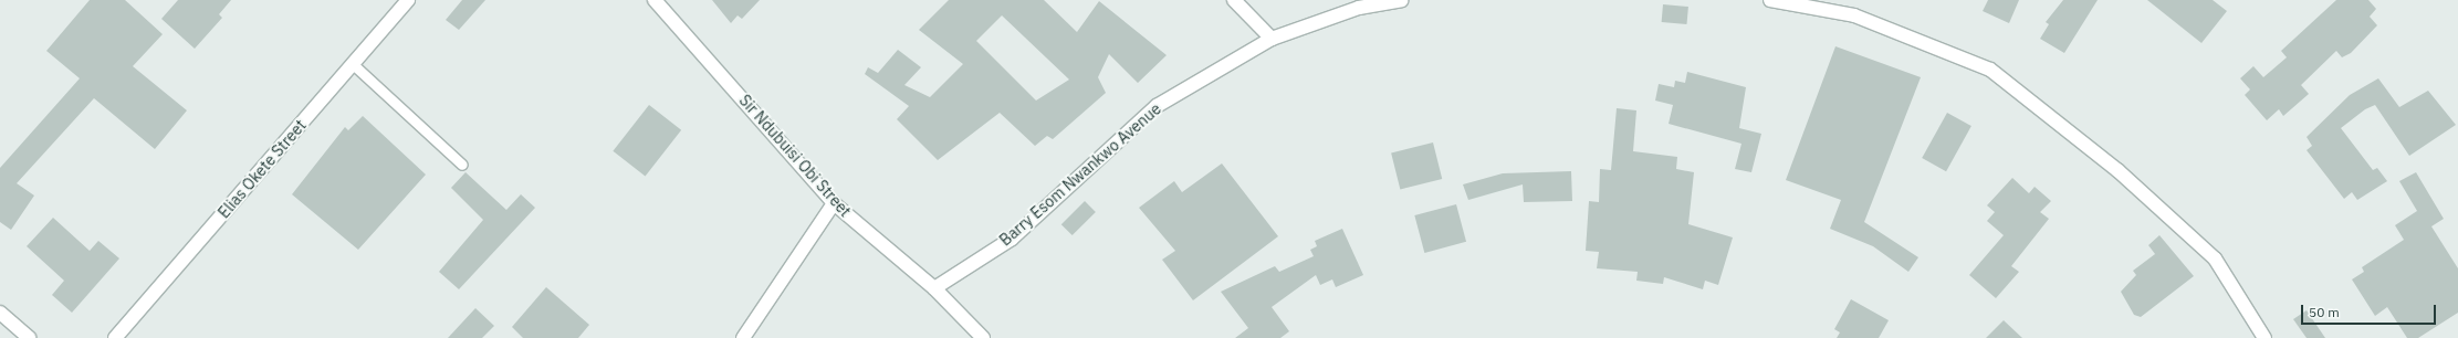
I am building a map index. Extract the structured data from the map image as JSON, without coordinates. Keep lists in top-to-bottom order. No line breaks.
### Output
{"streets":{"street":["Sir Ndubuisi Obi Street","Elias Okete Street","Barry Esom Nwankwo Avenue"]},"crossings":[["Sir Ndubuisi Obi Street","Barry Esom Nwankwo Avenue"]],"scale_bar":"50 m"}
